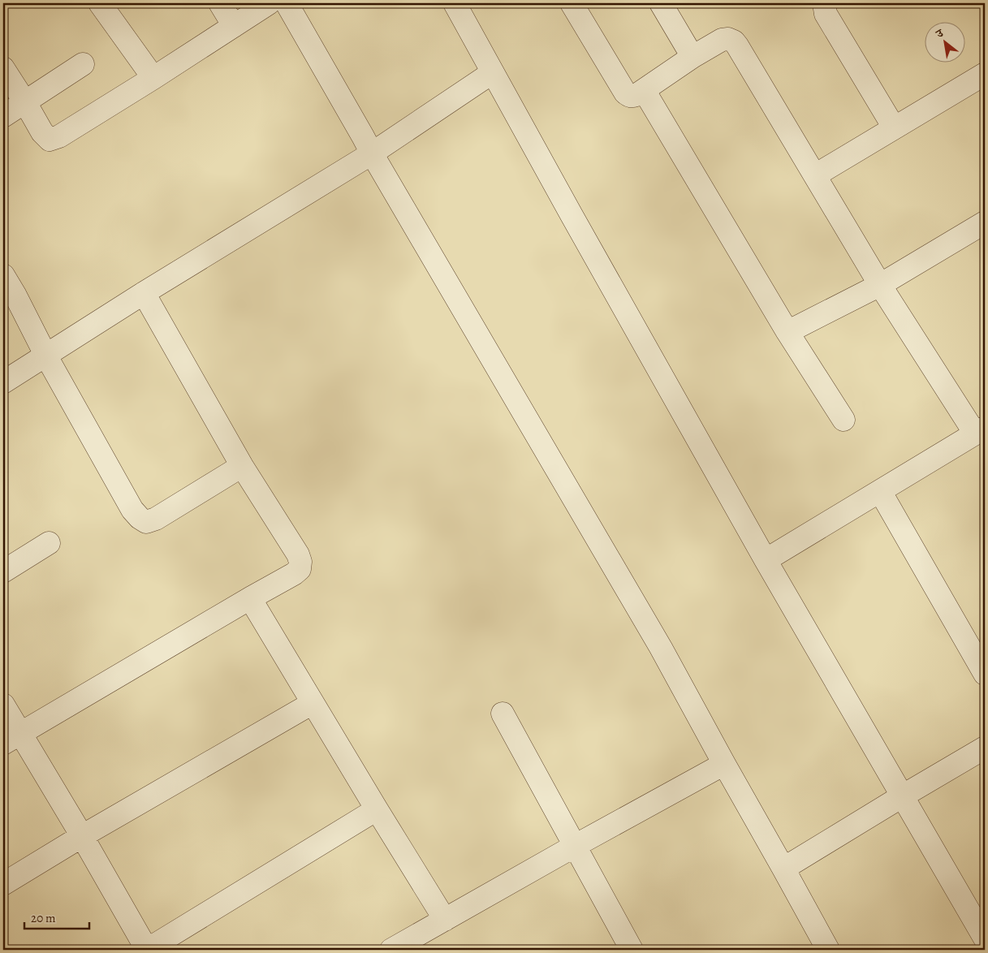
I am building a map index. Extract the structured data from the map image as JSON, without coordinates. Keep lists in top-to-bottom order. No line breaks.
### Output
{"scale_bar":"20 m","north":"top left"}
